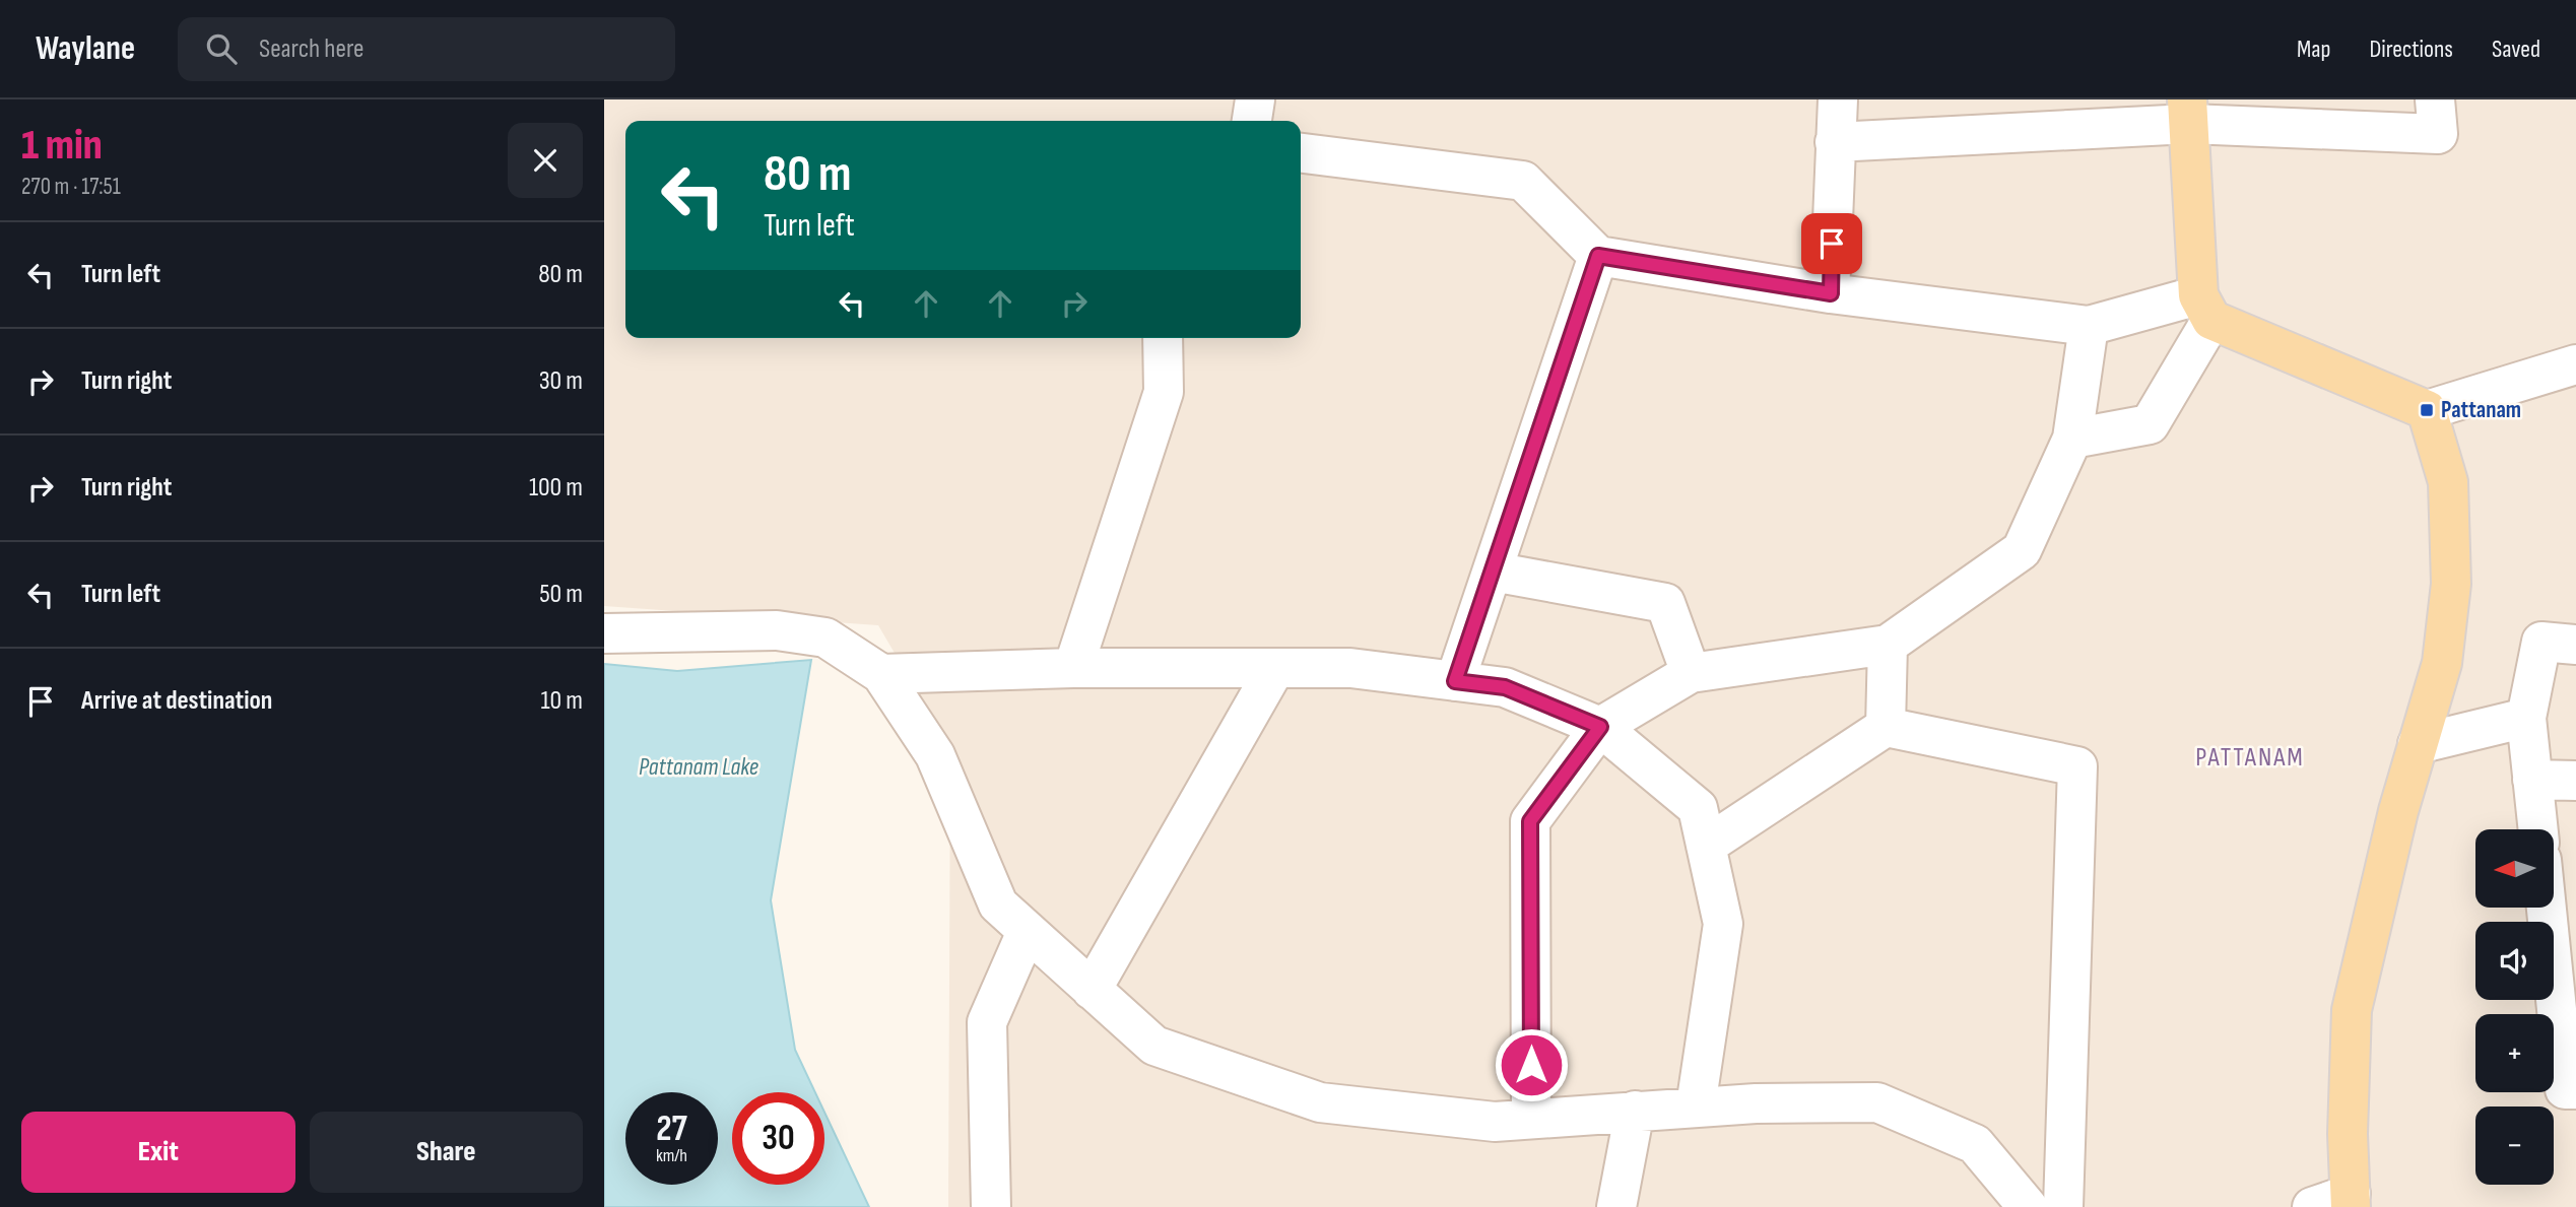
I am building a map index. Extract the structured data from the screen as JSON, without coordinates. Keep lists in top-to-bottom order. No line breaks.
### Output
{"districts":["PATTANAM"],"water":["Pattanam Lake"],"places":{"transit":["Pattanam"]},"north":"left","page":{"header":"Waylane","search":"Search here","nav":["Map","Directions","Saved"],"heading":["1 min","270 m · 17:51"],"turn":["80 m","Turn left"],"list":[{"name":"Turn left","value":"80 m"},{"name":"Turn right","value":"30 m"},{"name":"Turn right","value":"100 m"},{"name":"Turn left","value":"50 m"},{"name":"Arrive at destination","value":"10 m"}],"map_buttons":["+","−"],"speed":"27 km/h","limit":"30","buttons":["Exit","Share"]}}
